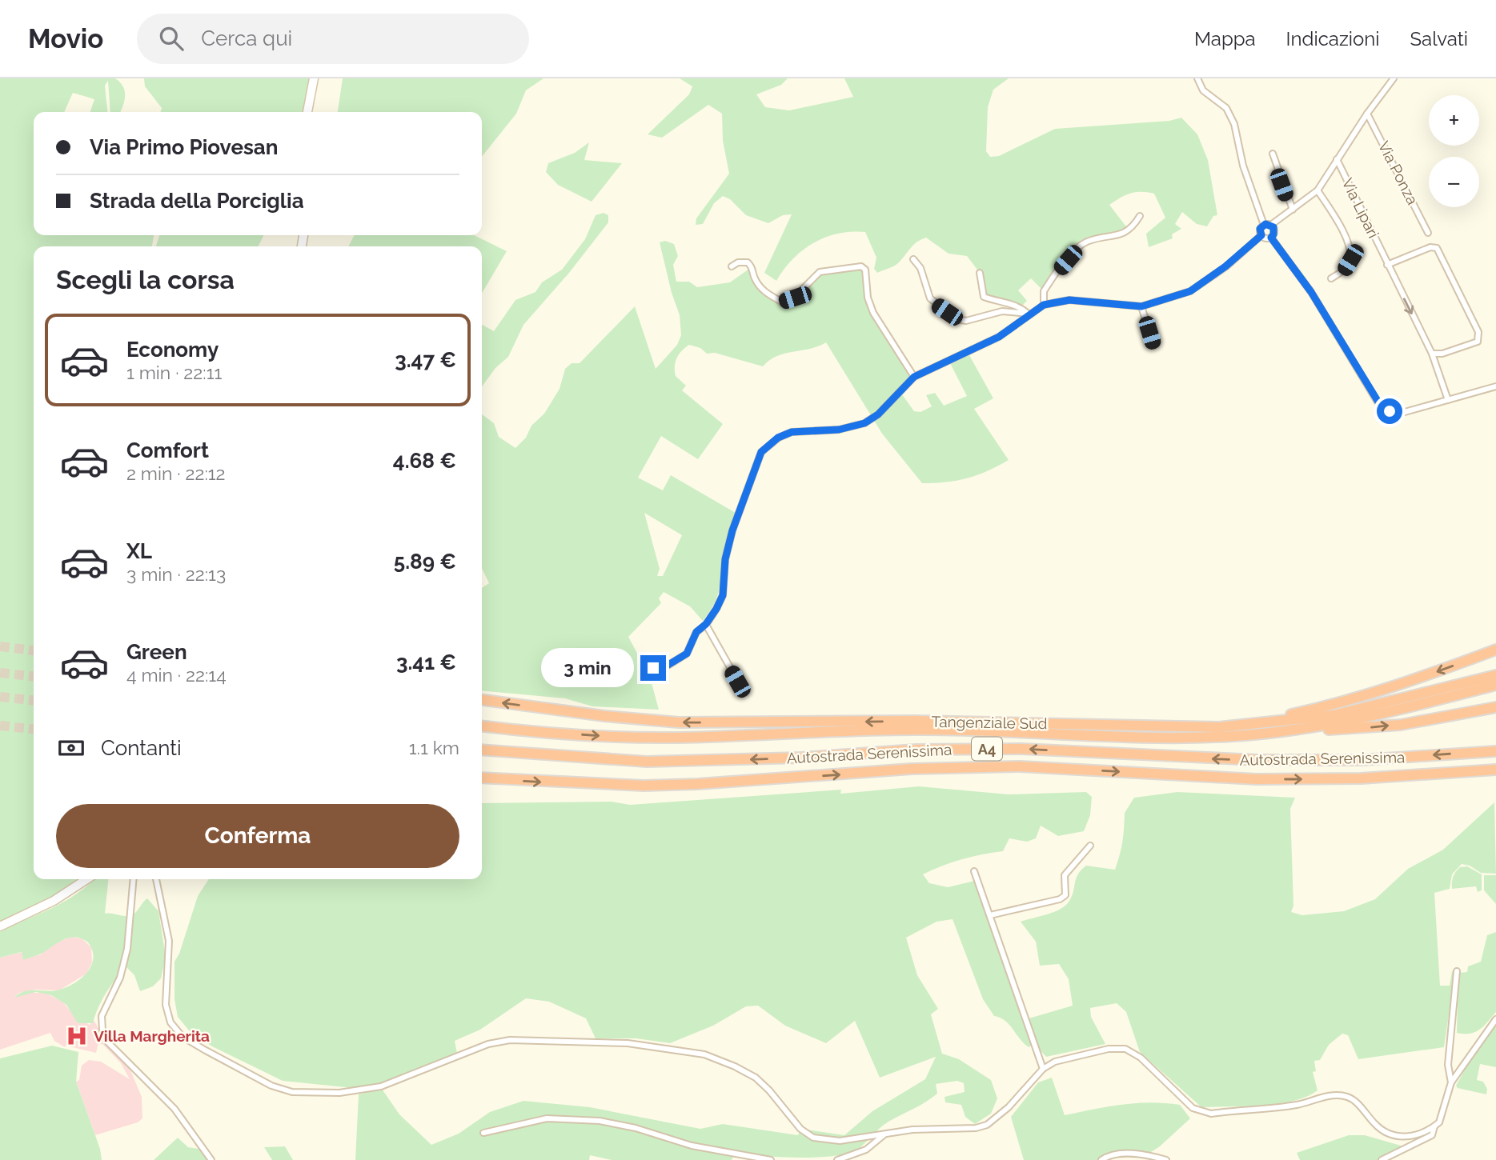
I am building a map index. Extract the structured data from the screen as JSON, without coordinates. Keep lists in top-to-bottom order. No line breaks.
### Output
{"streets":{"highway":["Tangenziale Sud","A4","Autostrada Serenissima"],"street":["Via Ponza","Via Lipari"]},"one_way":["Via Lipari"],"places":{"hospital":["Villa Margherita"]},"page":{"header":"Movio","search":"Cerca qui","nav":["Mappa","Indicazioni","Salvati"],"map_buttons":["+","−"],"banner":["Via Primo Piovesan","Strada della Porciglia"],"heading":"Scegli la corsa","list":[{"name":"Economy","note":"1 min · 22:11","value":"3.47 €"},{"name":"Comfort","note":"2 min · 22:12","value":"4.68 €"},{"name":"XL","note":"3 min · 22:13","value":"5.89 €"},{"name":"Green","note":"4 min · 22:14","value":"3.41 €"}],"bubble":"3 min","pay":["Contanti","1.1 km"],"buttons":"Conferma"}}
